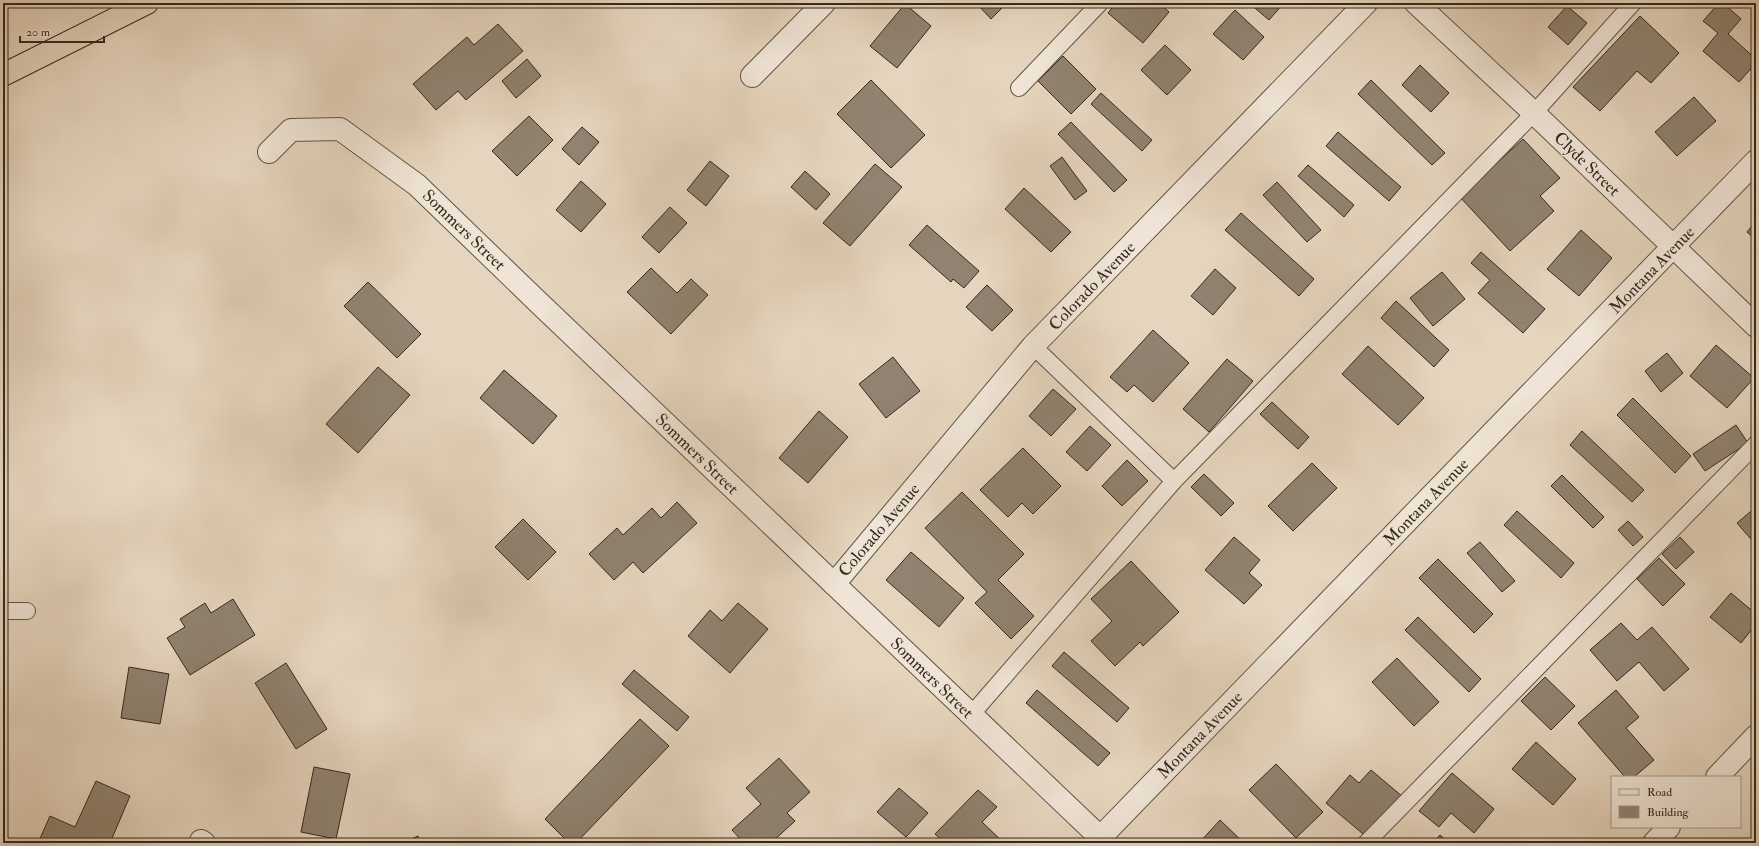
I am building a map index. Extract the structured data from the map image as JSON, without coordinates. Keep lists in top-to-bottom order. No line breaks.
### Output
{"streets":{"street":["Clyde Street","Sommers Street","Montana Avenue","Colorado Avenue"]},"crossings":[["Clyde Street","Montana Avenue"],["Sommers Street","Montana Avenue"],["Sommers Street","Colorado Avenue"]],"legend":["Road","Building"],"scale_bar":"20 m"}
